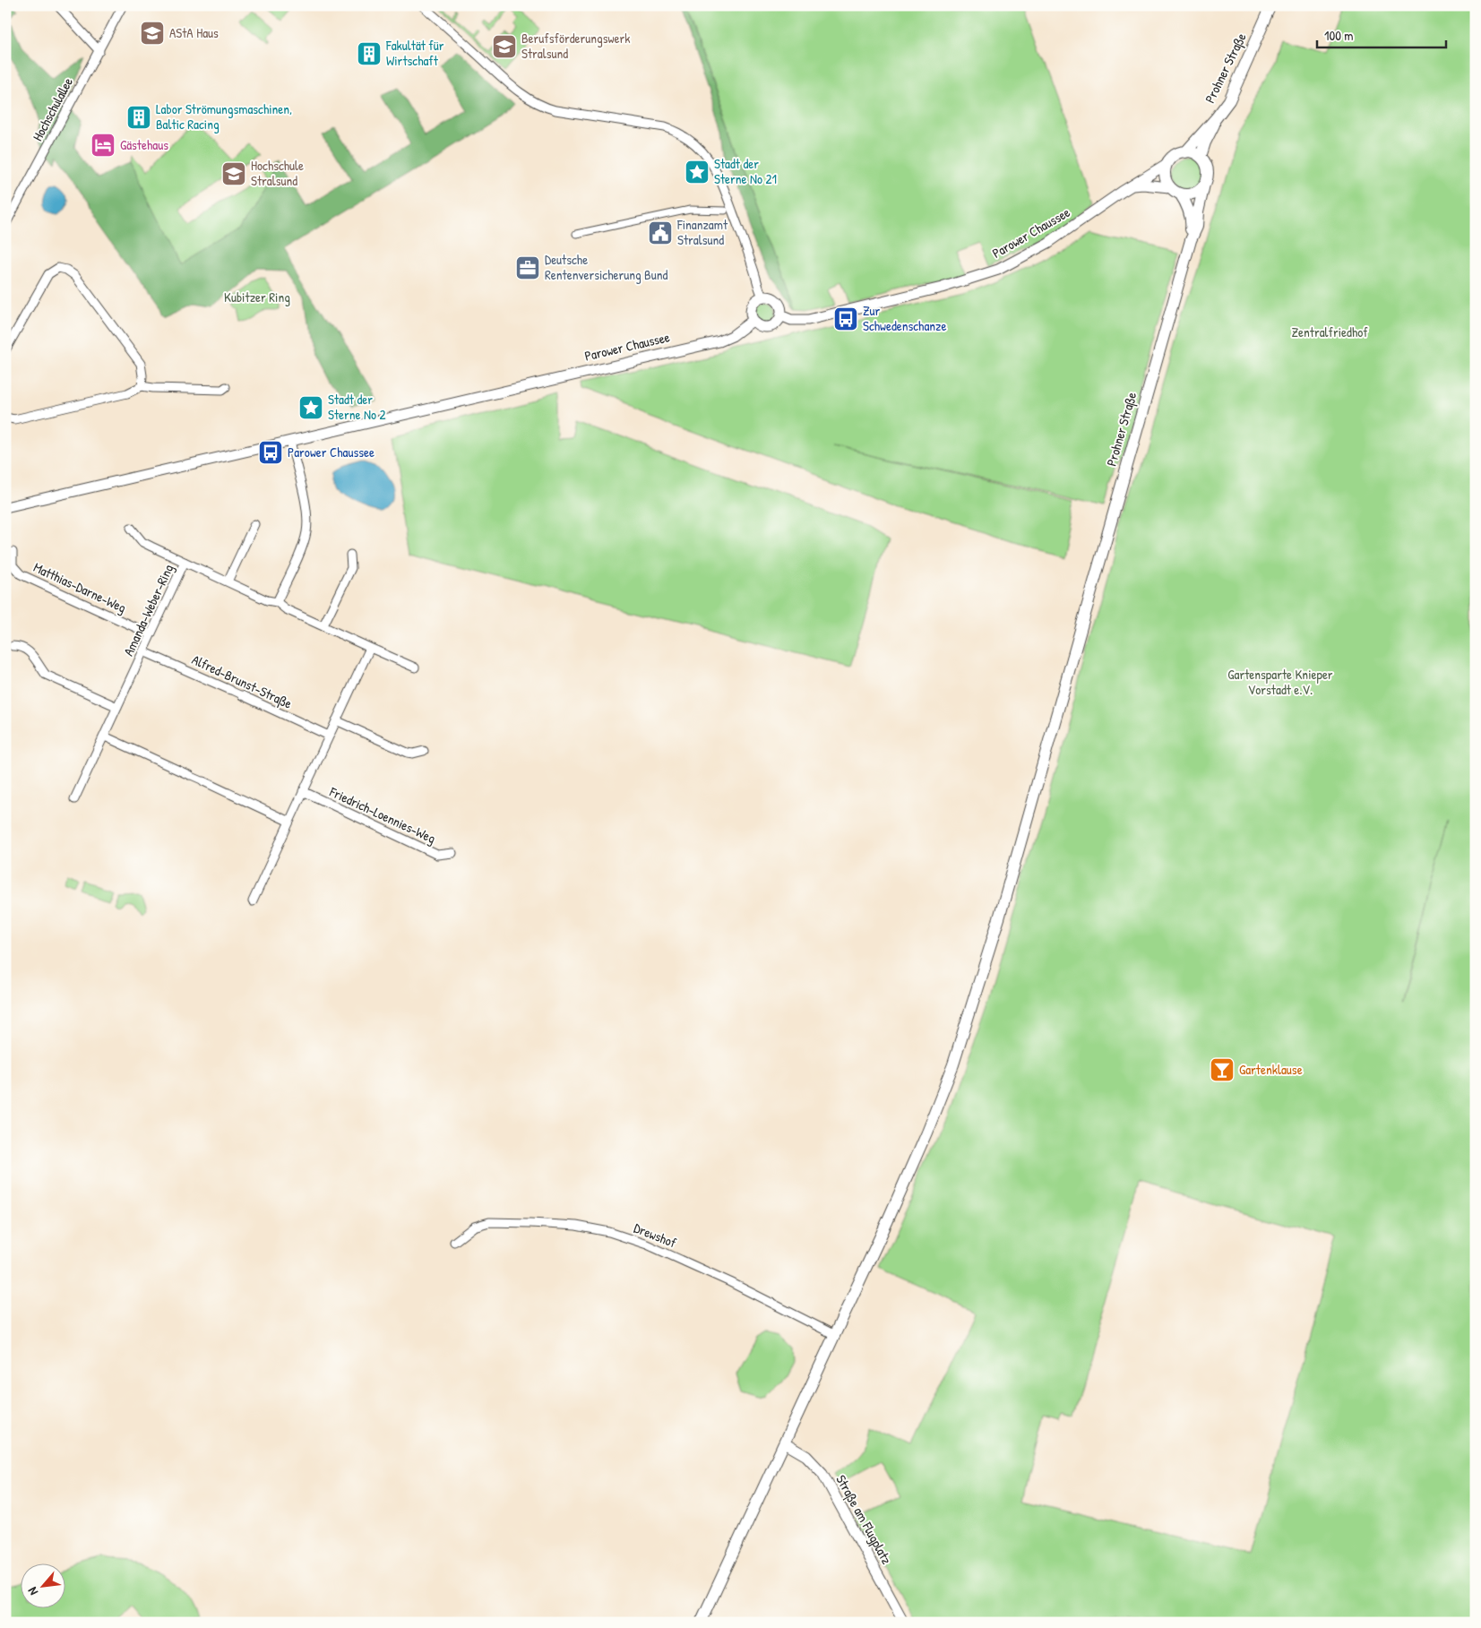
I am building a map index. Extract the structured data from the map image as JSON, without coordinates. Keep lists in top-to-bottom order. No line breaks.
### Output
{"streets":{"main road":["Prohner Straße","Parower Chaussee"],"street":["Hochschulallee","Matthias-Darne-Weg","Amanda-Weber-Ring","Alfred-Brunst-Straße","Friedrich-Loennies-Weg","Drewshof","Straße am Flugplatz"]},"crossings":[["Prohner Straße","Parower Chaussee"],["Prohner Straße","Drewshof"],["Prohner Straße","Straße am Flugplatz"],["Matthias-Darne-Weg","Amanda-Weber-Ring"],["Amanda-Weber-Ring","Alfred-Brunst-Straße"]],"parks":["Kubitzer Ring","Zentralfriedhof","Gartensparte Knieper Vorstadt e.V."],"places":{"school or university":["AStA Haus","Berufsförderungswerk Stralsund","Hochschule Stralsund"],"building":["Fakultät für Wirtschaft","Labor Strömungsmaschinen, Baltic Racing"],"hotel":["Gästehaus"],"place":["Stadt der Sterne No 21","Stadt der Sterne No 2"],"public building":["Finanzamt Stralsund"],"office":["Deutsche Rentenversicherung Bund"],"bus stop":["Zur Schwedenschanze","Parower Chaussee"],"bar":["Gartenklause"]},"scale_bar":"100 m","north":"bottom left"}
